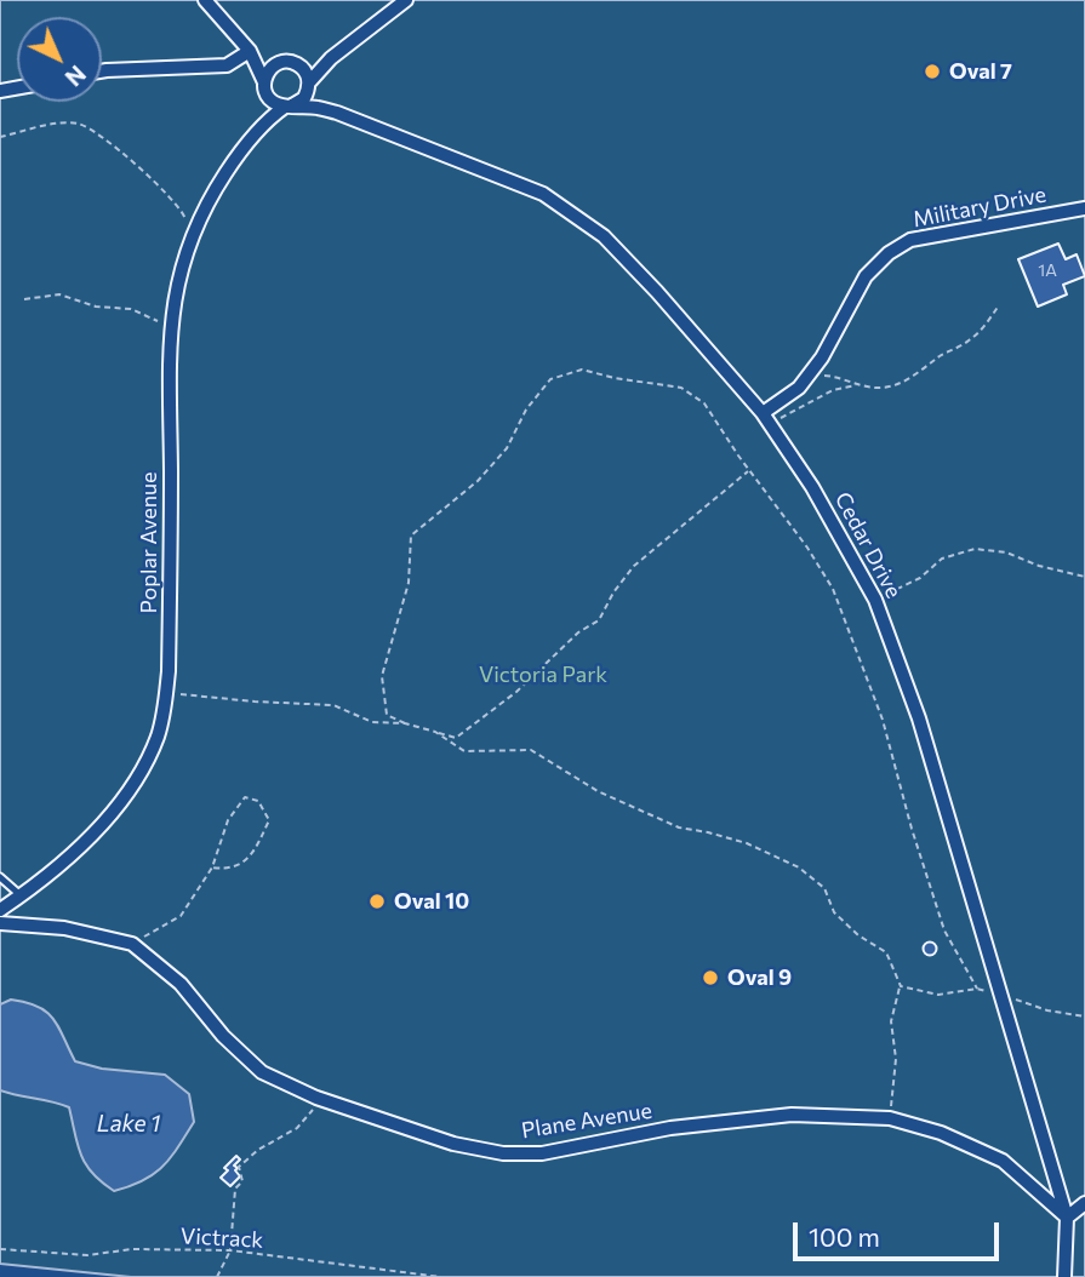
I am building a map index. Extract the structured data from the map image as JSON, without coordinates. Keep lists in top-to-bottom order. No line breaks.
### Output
{"streets":{"street":["Military Drive","Poplar Avenue","Cedar Drive","Plane Avenue"],"path":["Victrack"]},"crossings":[["Military Drive","Cedar Drive"],["Poplar Avenue","Cedar Drive"],["Cedar Drive","Plane Avenue"]],"water":["Lake 1"],"parks":["Victoria Park"],"places":["Oval 7","Oval 10","Oval 9"],"house_numbers":["1A"],"scale_bar":"100 m","north":"bottom right"}
